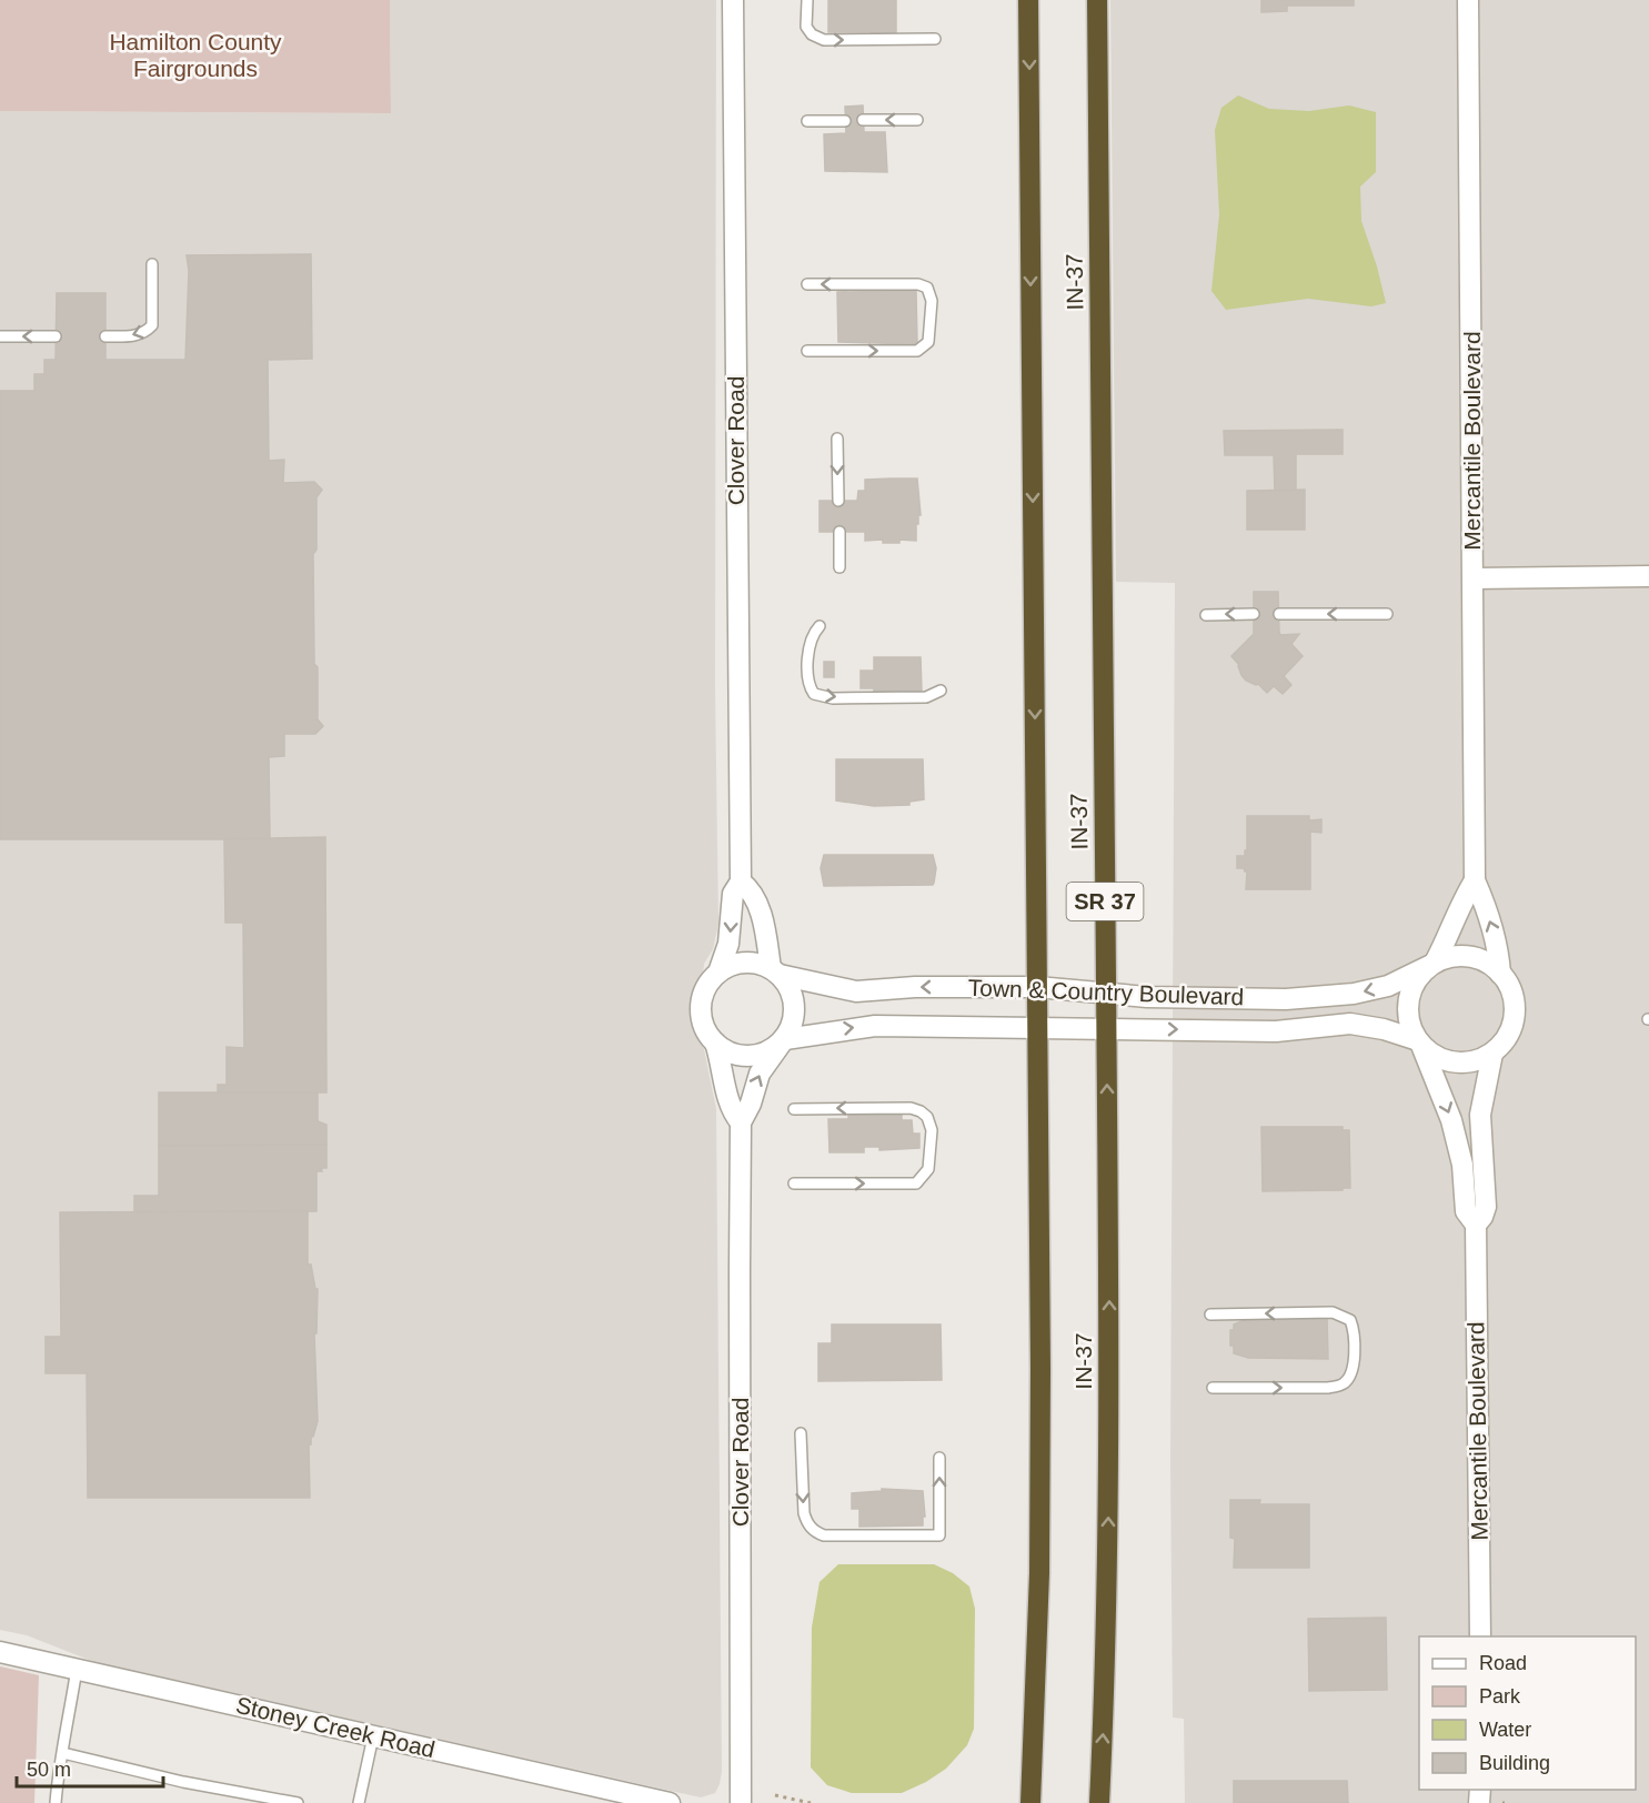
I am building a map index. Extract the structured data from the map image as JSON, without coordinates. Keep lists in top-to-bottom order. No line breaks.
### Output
{"streets":{"highway":["IN-37","SR 37"],"street":["Clover Road","Mercantile Boulevard","Town & Country Boulevard","Stoney Creek Road"]},"crossings":[["IN-37","Town & Country Boulevard"],["Clover Road","Town & Country Boulevard"],["Mercantile Boulevard","Town & Country Boulevard"]],"parks":["Hamilton County Fairgrounds"],"legend":["Road","Park","Water","Building"],"scale_bar":"50 m"}
